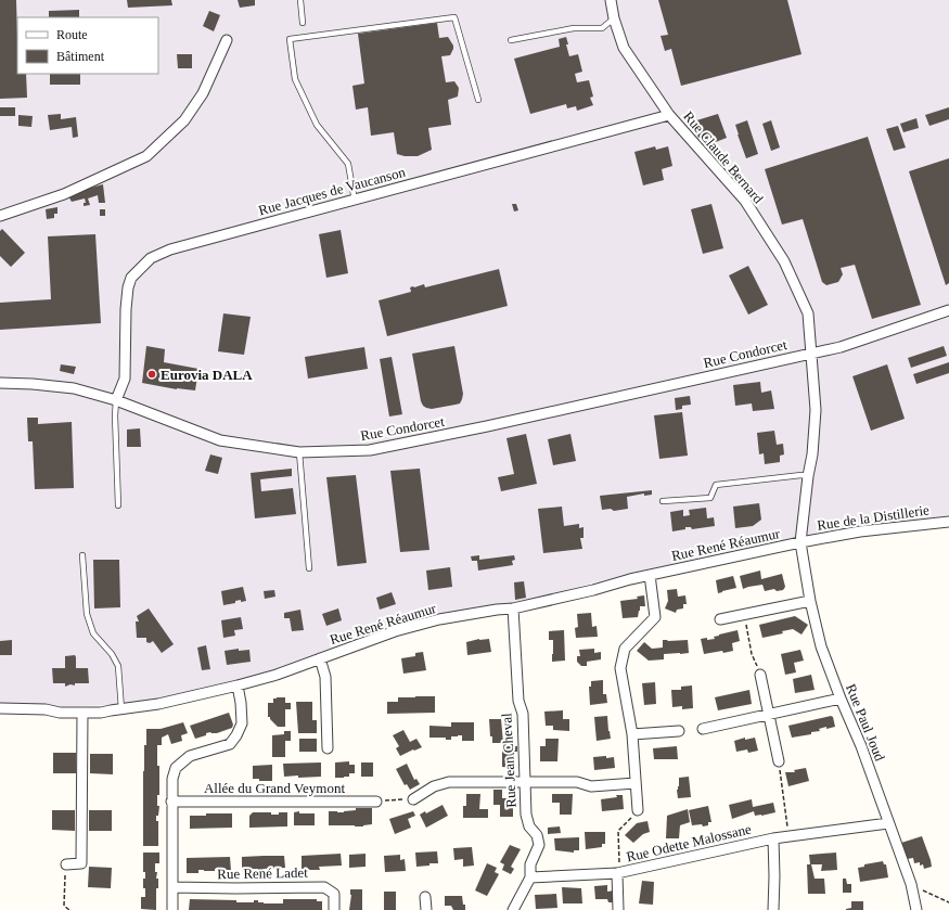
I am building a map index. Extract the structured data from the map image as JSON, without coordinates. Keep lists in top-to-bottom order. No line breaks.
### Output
{"streets":{"street":["Rue Claude Bernard","Rue Jacques de Vaucanson","Rue Condorcet","Rue de la Distillerie","Rue René Réaumur","Rue Paul Joud","Rue Jean Cheval","Allée du Grand Veymont","Rue Odette Malossane","Rue René Ladet"]},"crossings":[["Rue Claude Bernard","Rue Jacques de Vaucanson"],["Rue Claude Bernard","Rue Condorcet"],["Rue Claude Bernard","Rue de la Distillerie"],["Rue Claude Bernard","Rue René Réaumur"],["Rue Claude Bernard","Rue Paul Joud"],["Rue Jacques de Vaucanson","Rue Condorcet"],["Rue de la Distillerie","Rue René Réaumur"],["Rue de la Distillerie","Rue Paul Joud"],["Rue René Réaumur","Rue Paul Joud"],["Rue René Réaumur","Rue Jean Cheval"],["Rue Paul Joud","Rue Odette Malossane"],["Rue Jean Cheval","Rue Odette Malossane"]],"places":["Eurovia DALA"],"legend":["Route","Bâtiment"]}
